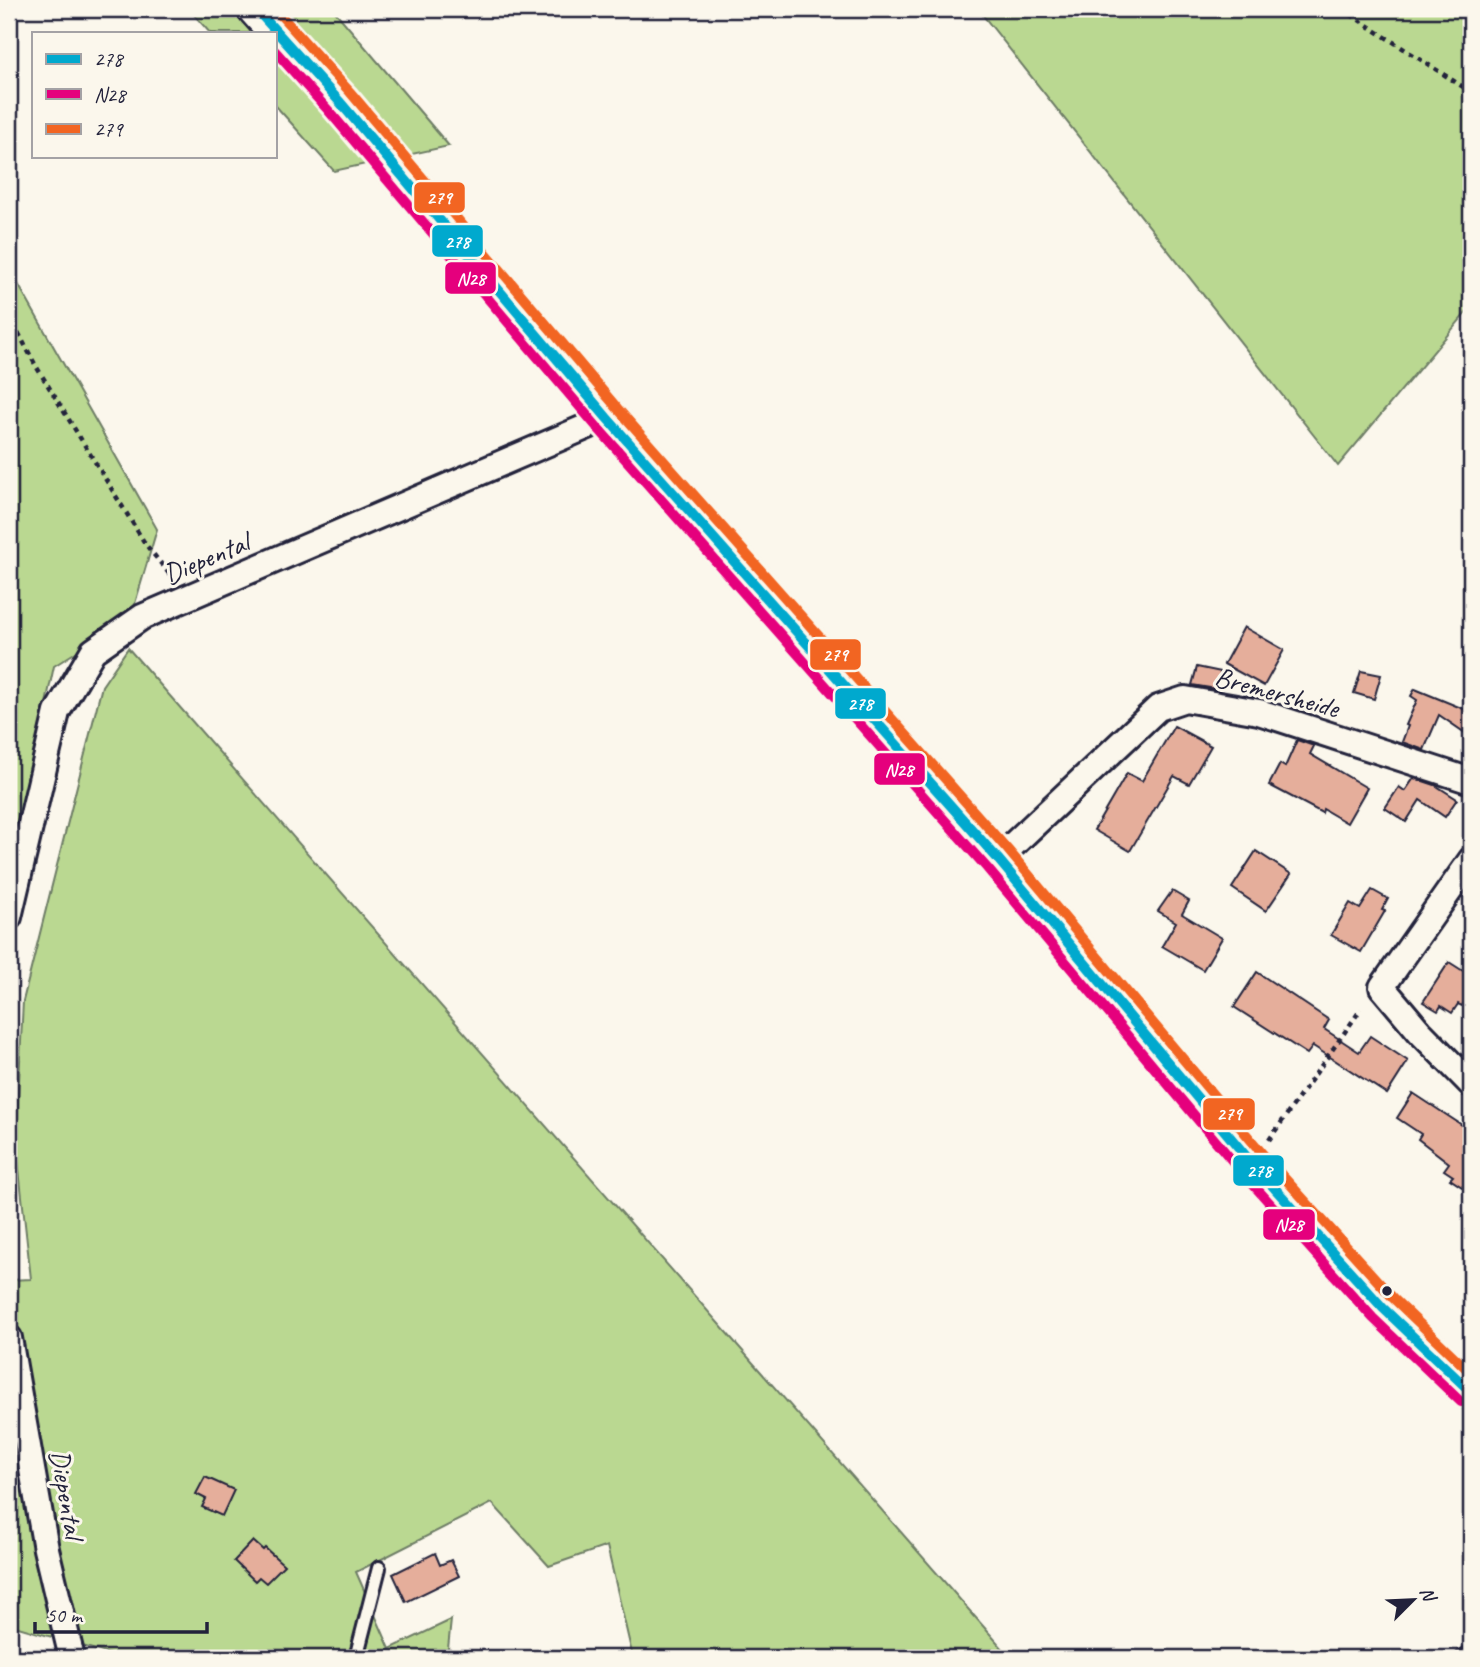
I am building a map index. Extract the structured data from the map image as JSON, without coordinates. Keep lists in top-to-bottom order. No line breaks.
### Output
{"streets":{"street":["Diepental","Bremersheide"]},"lines":["transit line 278","transit line 279","transit line N28"],"legend":["278","N28","279"],"scale_bar":"50 m","north":"top right"}
